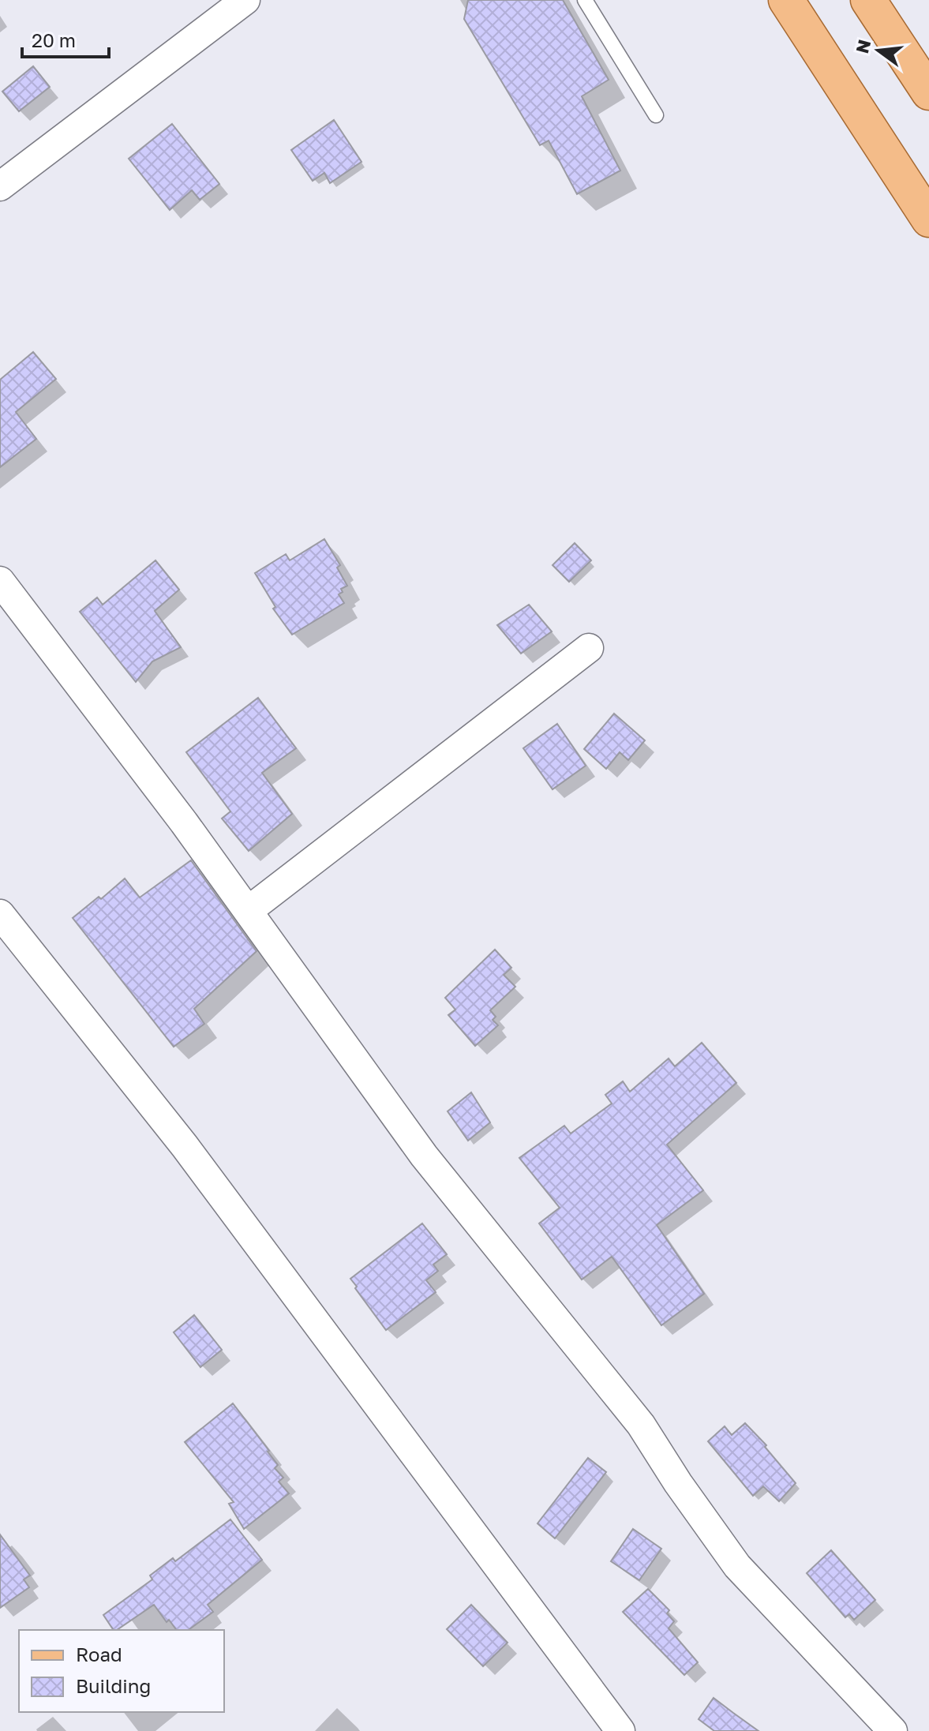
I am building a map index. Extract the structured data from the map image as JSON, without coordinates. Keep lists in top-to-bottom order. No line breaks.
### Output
{"legend":["Road","Building"],"scale_bar":"20 m","north":"left"}
